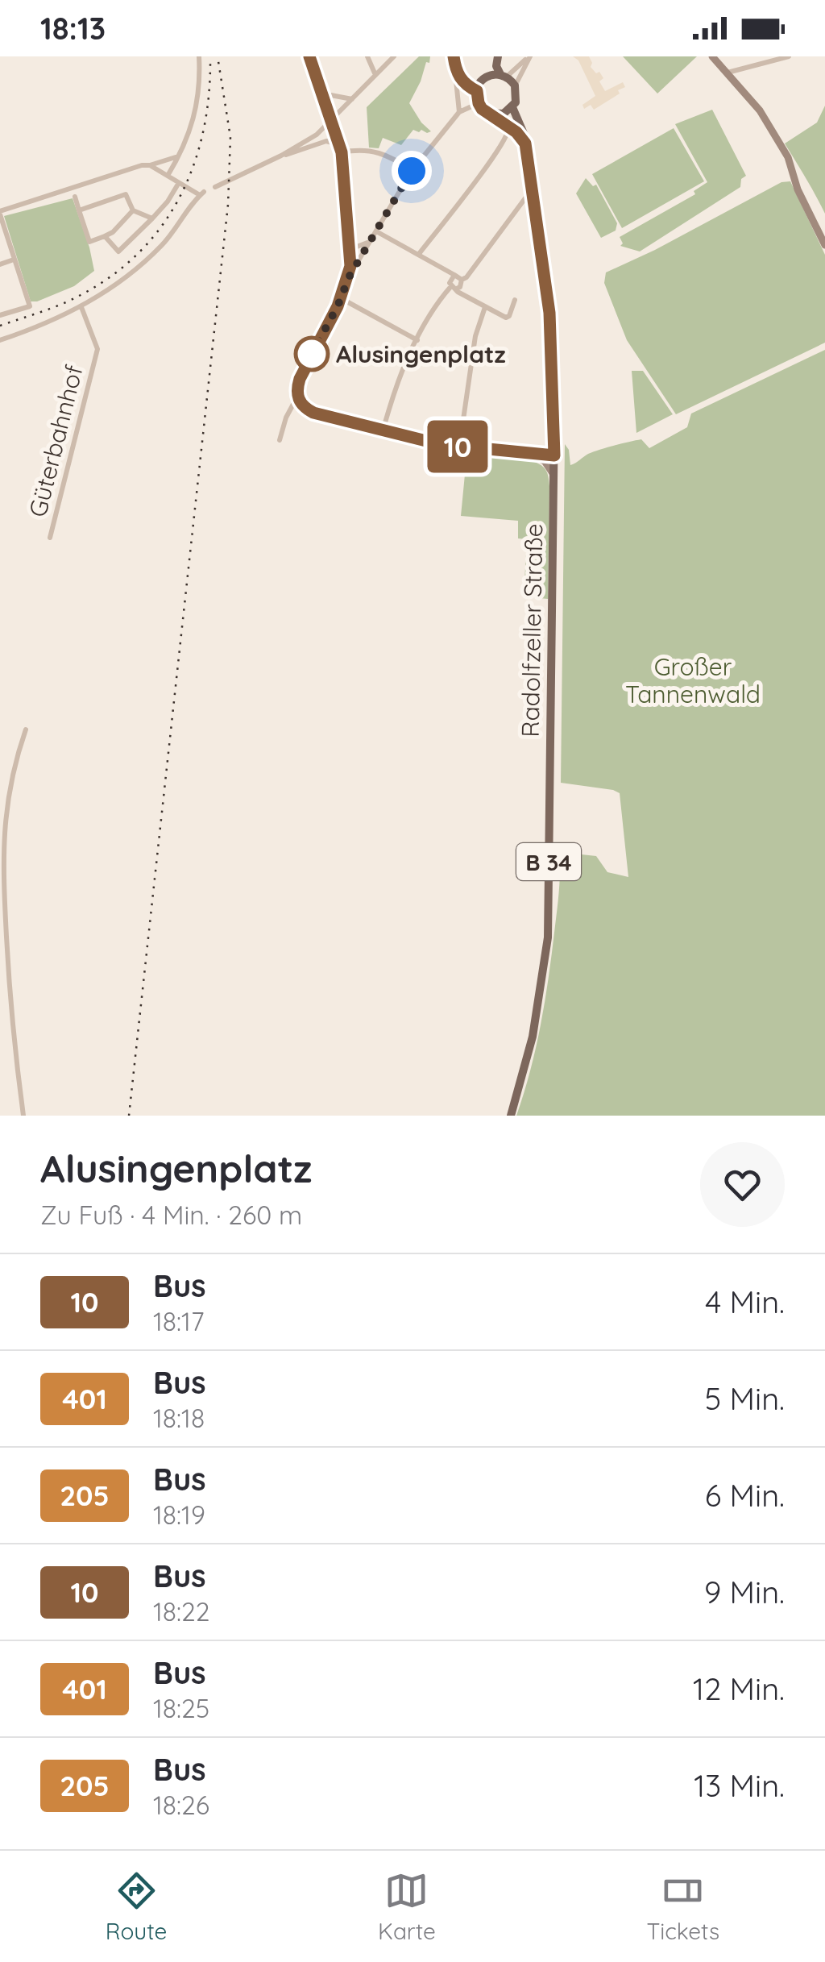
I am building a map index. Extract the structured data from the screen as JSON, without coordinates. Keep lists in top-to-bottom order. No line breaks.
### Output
{"streets":{"main road":["Radolfzeller Straße","B 34"],"street":["Güterbahnhof"]},"crossings":[["Radolfzeller Straße","B 34"]],"parks":["Großer Tannenwald"],"places":["Alusingenplatz"],"lines":["bus line 10"],"page":{"status":"18:13","on_map":"10","heading":["Alusingenplatz","Zu Fuß · 4 Min. · 260 m"],"list":[{"mark":"10","name":"Bus","note":"18:17","value":"4 Min."},{"mark":"401","name":"Bus","note":"18:18","value":"5 Min."},{"mark":"205","name":"Bus","note":"18:19","value":"6 Min."},{"mark":"10","name":"Bus","note":"18:22","value":"9 Min."},{"mark":"401","name":"Bus","note":"18:25","value":"12 Min."},{"mark":"205","name":"Bus","note":"18:26","value":"13 Min."}],"tabs":["Route","Karte","Tickets"]}}
